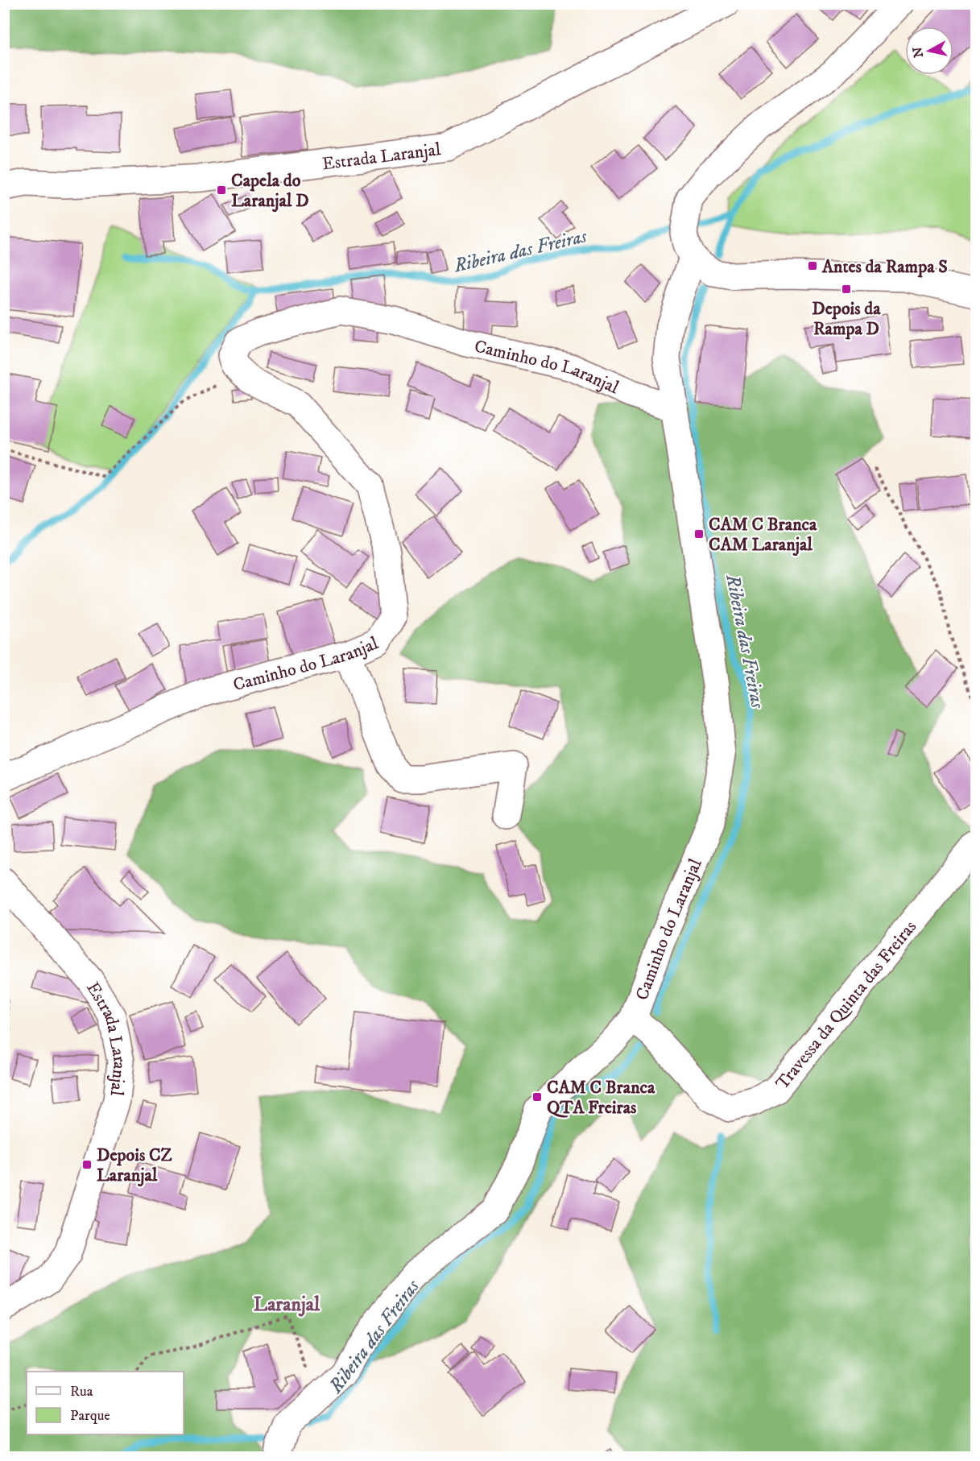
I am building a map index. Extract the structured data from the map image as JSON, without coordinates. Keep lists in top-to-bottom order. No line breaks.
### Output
{"streets":{"street":["Estrada Laranjal","Caminho do Laranjal","Travessa da Quinta das Freiras"]},"crossings":[["Caminho do Laranjal","Travessa da Quinta das Freiras"]],"districts":["Laranjal"],"water":["Ribeira das Freiras"],"places":{"transit":["Capela do Laranjal D","Antes da Rampa S","Depois da Rampa D","CAM C Branca CAM Laranjal","CAM C Branca QTA Freiras","Depois CZ Laranjal"]},"legend":["Rua","Parque"],"north":"left"}
